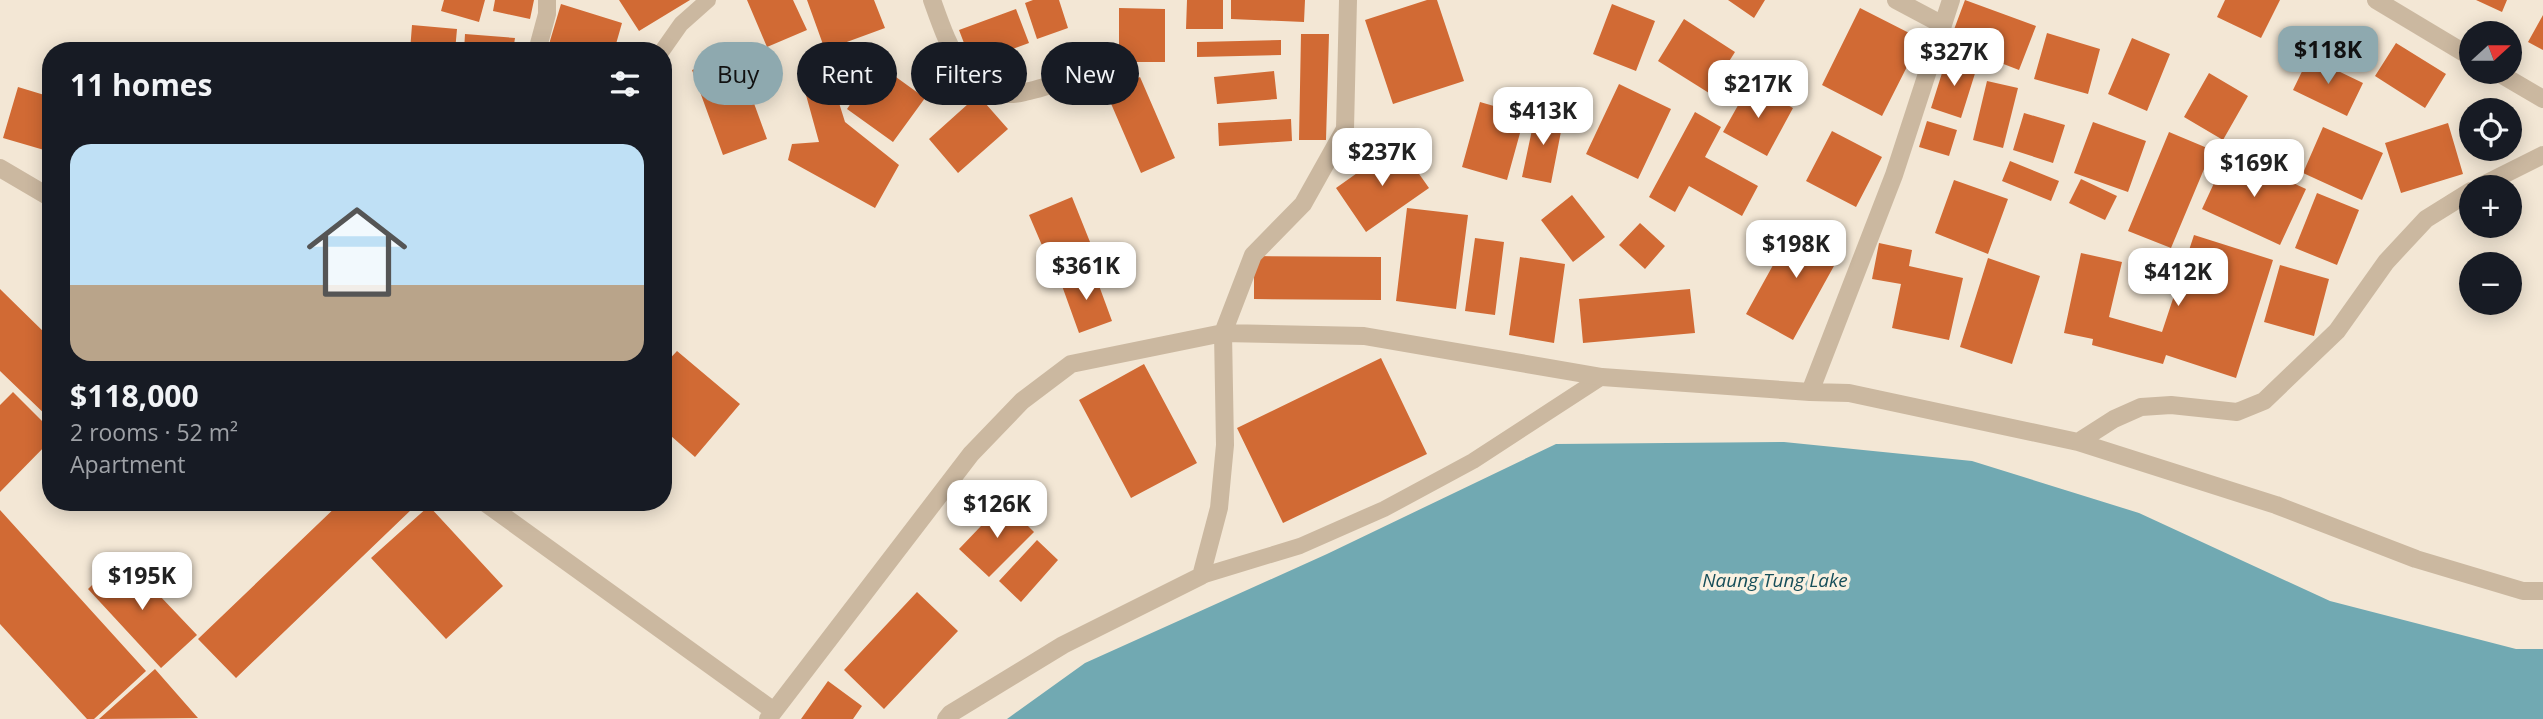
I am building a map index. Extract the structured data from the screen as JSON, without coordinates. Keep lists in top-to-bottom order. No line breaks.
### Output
{"water":["Naung Tung Lake"],"north":"right","page":{"map_buttons":["+","−"],"price":["$118K","$327K","$217K","$413K","$237K","$169K","$198K","$361K","$412K","$126K","$195K"],"chip":["Buy","Rent","Filters","New"],"heading":"11 homes","list":[{"name":"$118,000","note":"2 rooms · 52 m² · Apartment"}]}}
